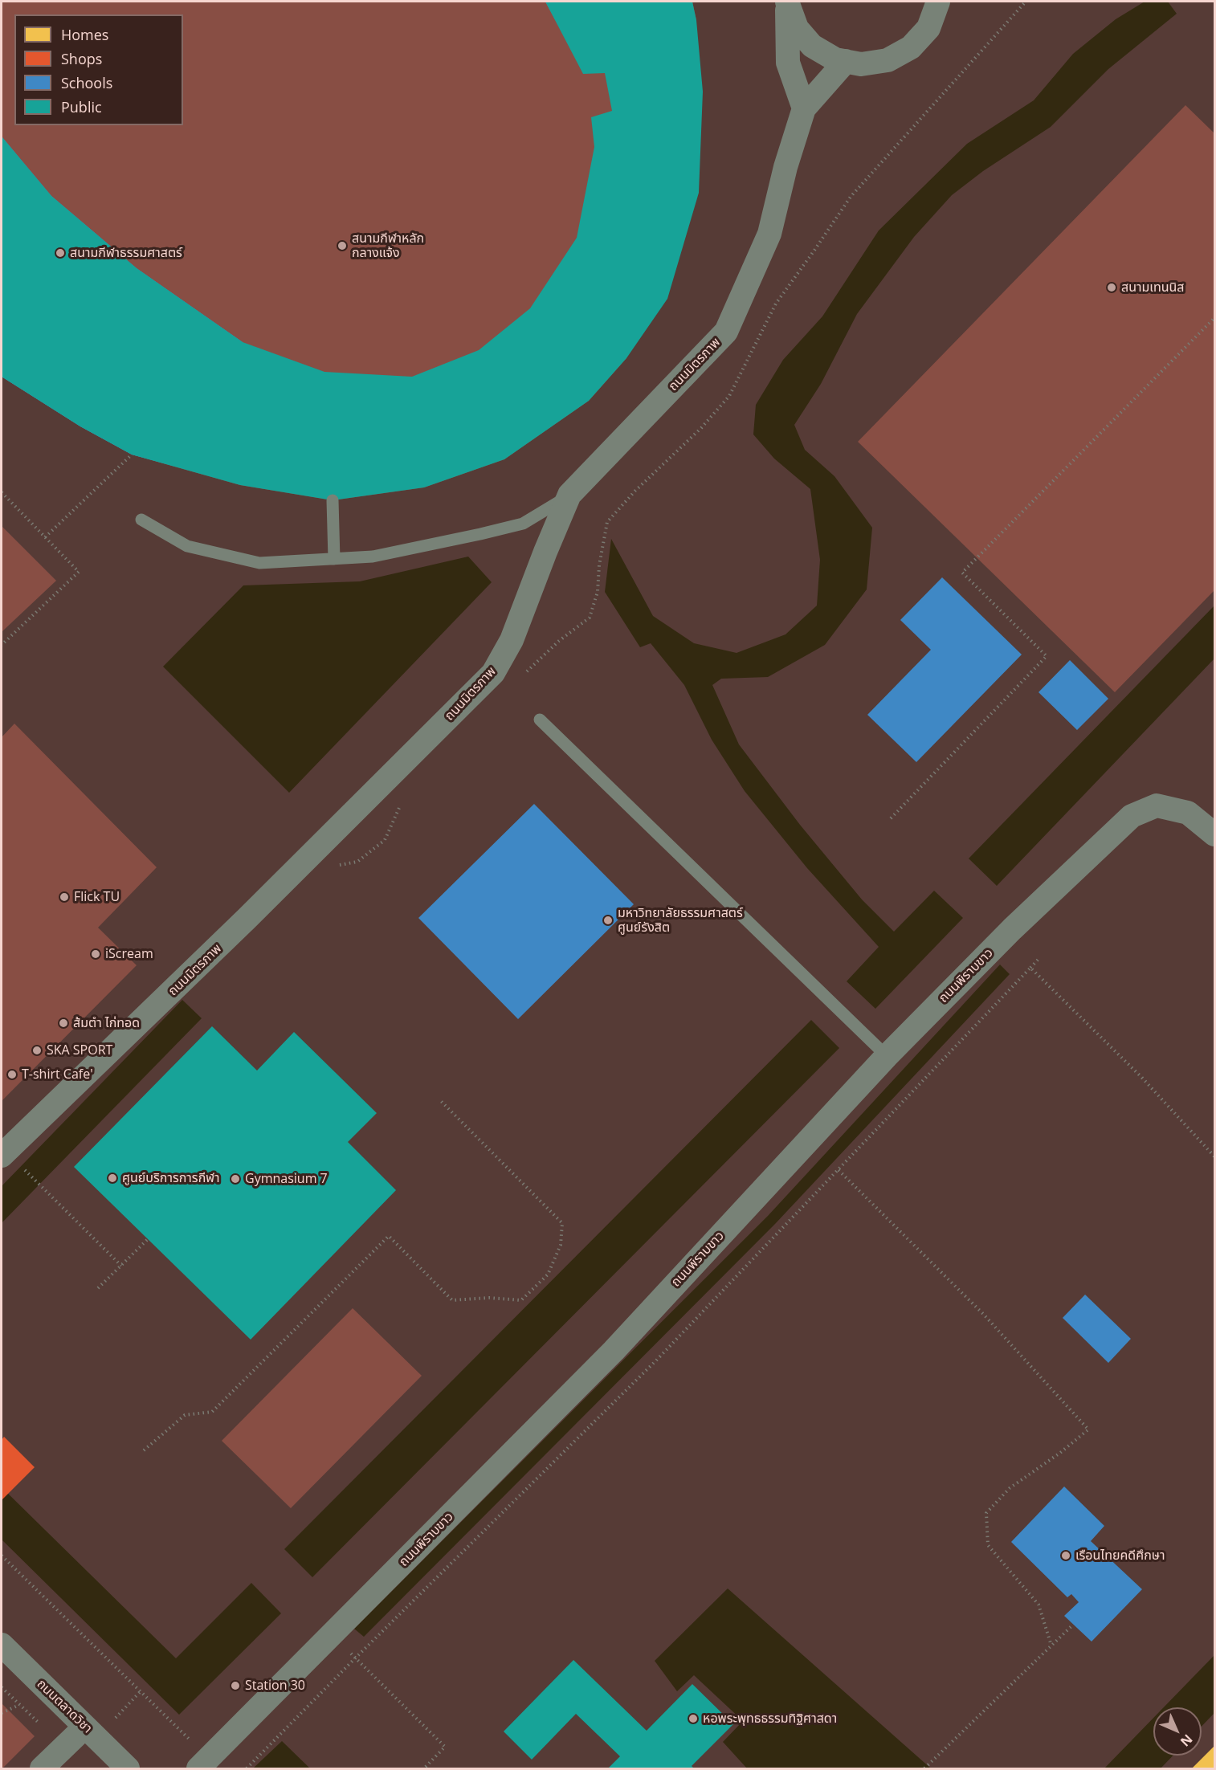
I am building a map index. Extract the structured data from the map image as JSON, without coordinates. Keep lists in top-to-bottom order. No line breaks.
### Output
{"streets":{"street":["ถนนมิตรภาพ","ถนนพิราบขาว","ถนนตลาดวิชา"]},"places":["สนามกีฬาหลัก กลางแจ้ง","สนามกีฬาธรรมศาสตร์","สนามเทนนิส","Flick TU","มหาวิทยาลัยธรรมศาสตร์ ศูนย์รังสิต","iScream","ส้มตำ ไก่ทอด","SKA SPORT","T-shirt Cafe'","ศูนย์บริการการกีฬา","Gymnasium 7","เรือนไทยคดีศึกษา","Station 30","หอพระพุทธธรรมทิฐิศาสดา"],"legend":["Homes","Shops","Schools","Public"],"north":"bottom right"}
